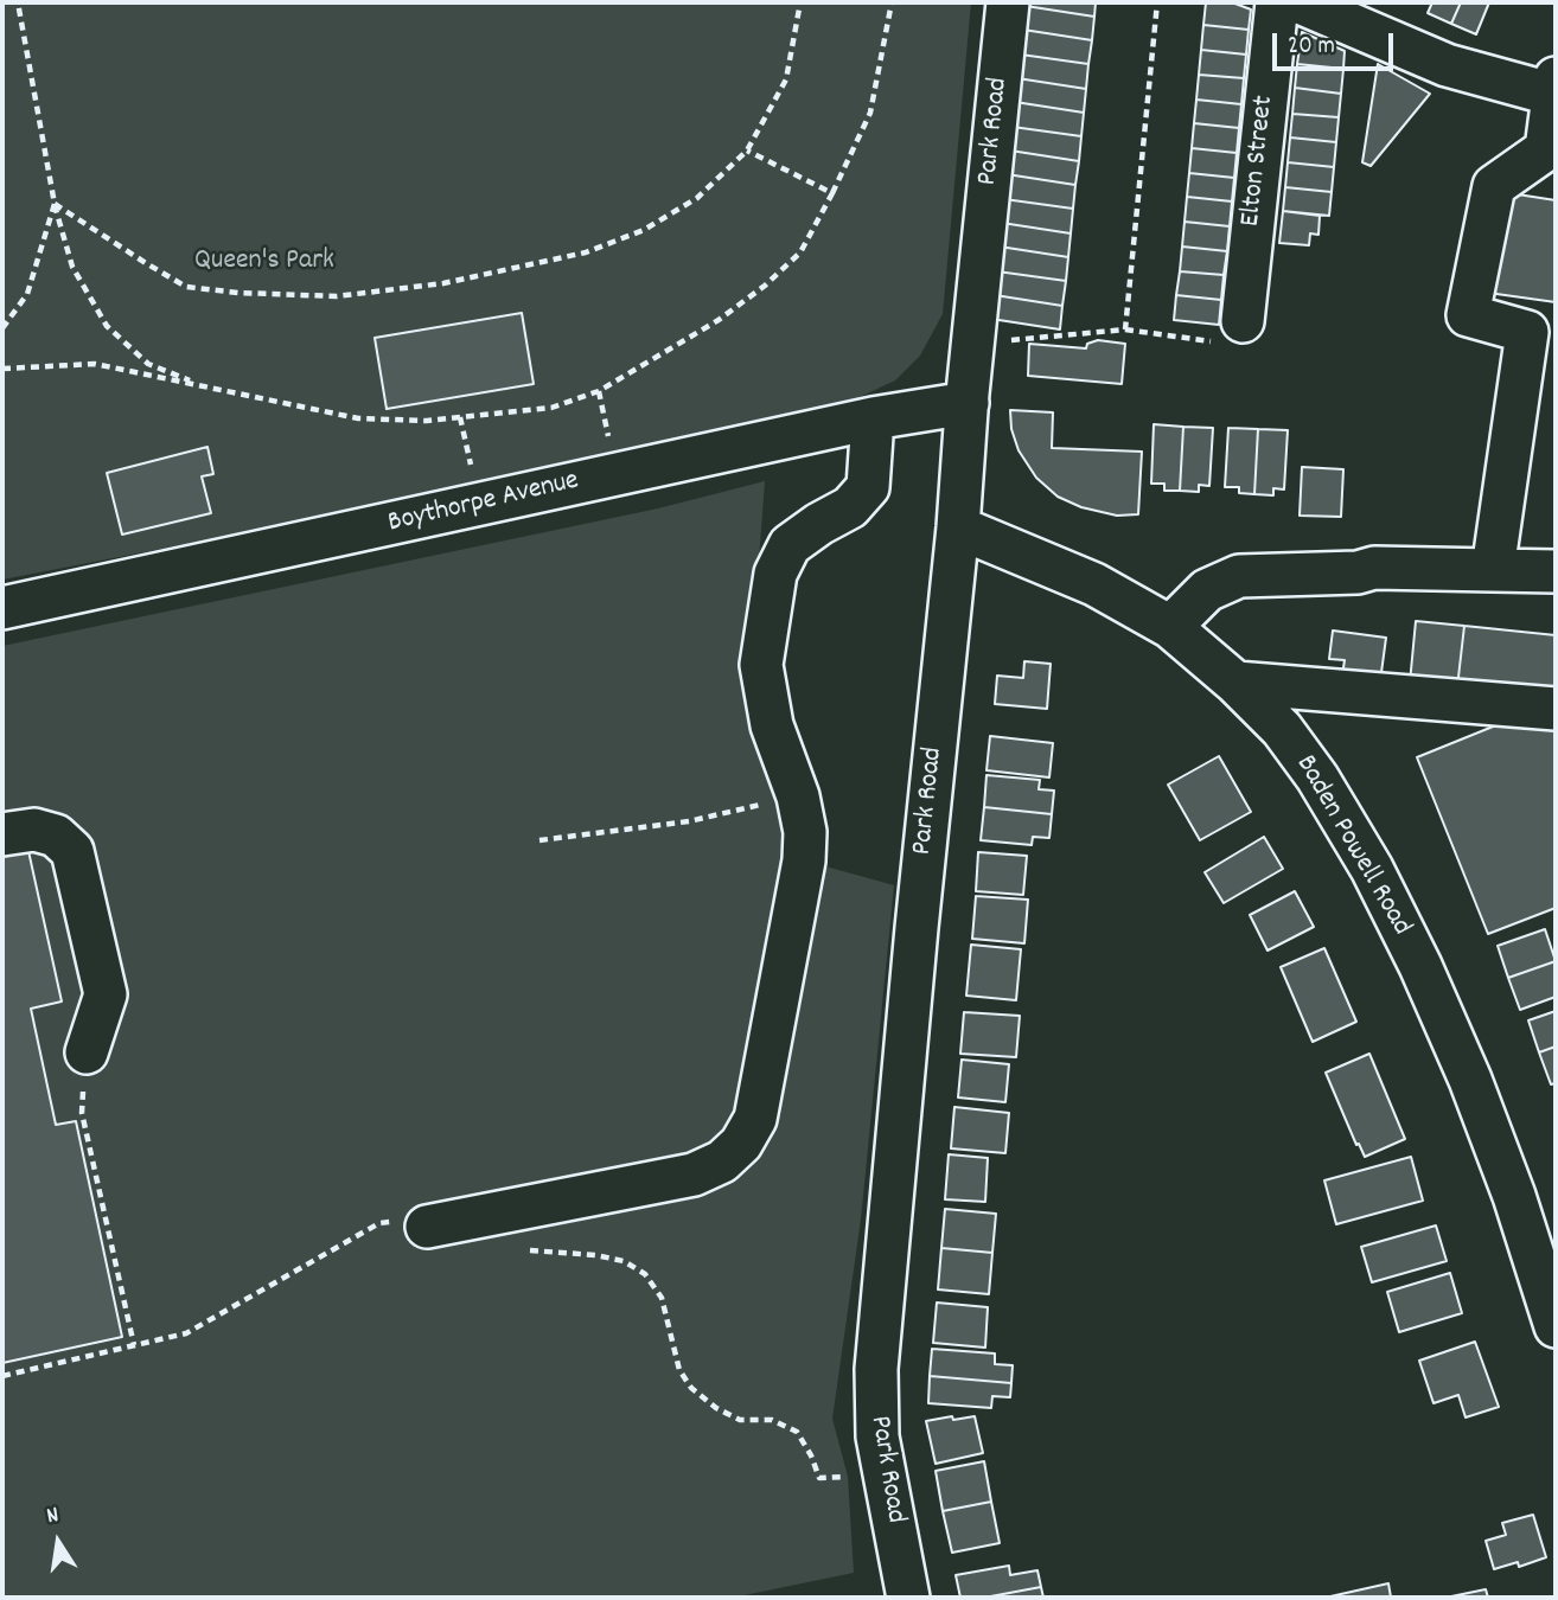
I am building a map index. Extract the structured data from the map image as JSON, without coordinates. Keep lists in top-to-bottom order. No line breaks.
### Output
{"streets":{"street":["Park Road","Elton Street","Boythorpe Avenue","Baden Powell Road"]},"crossings":[["Park Road","Boythorpe Avenue"],["Park Road","Baden Powell Road"]],"parks":["Queen's Park"],"scale_bar":"20 m","north":"top"}
